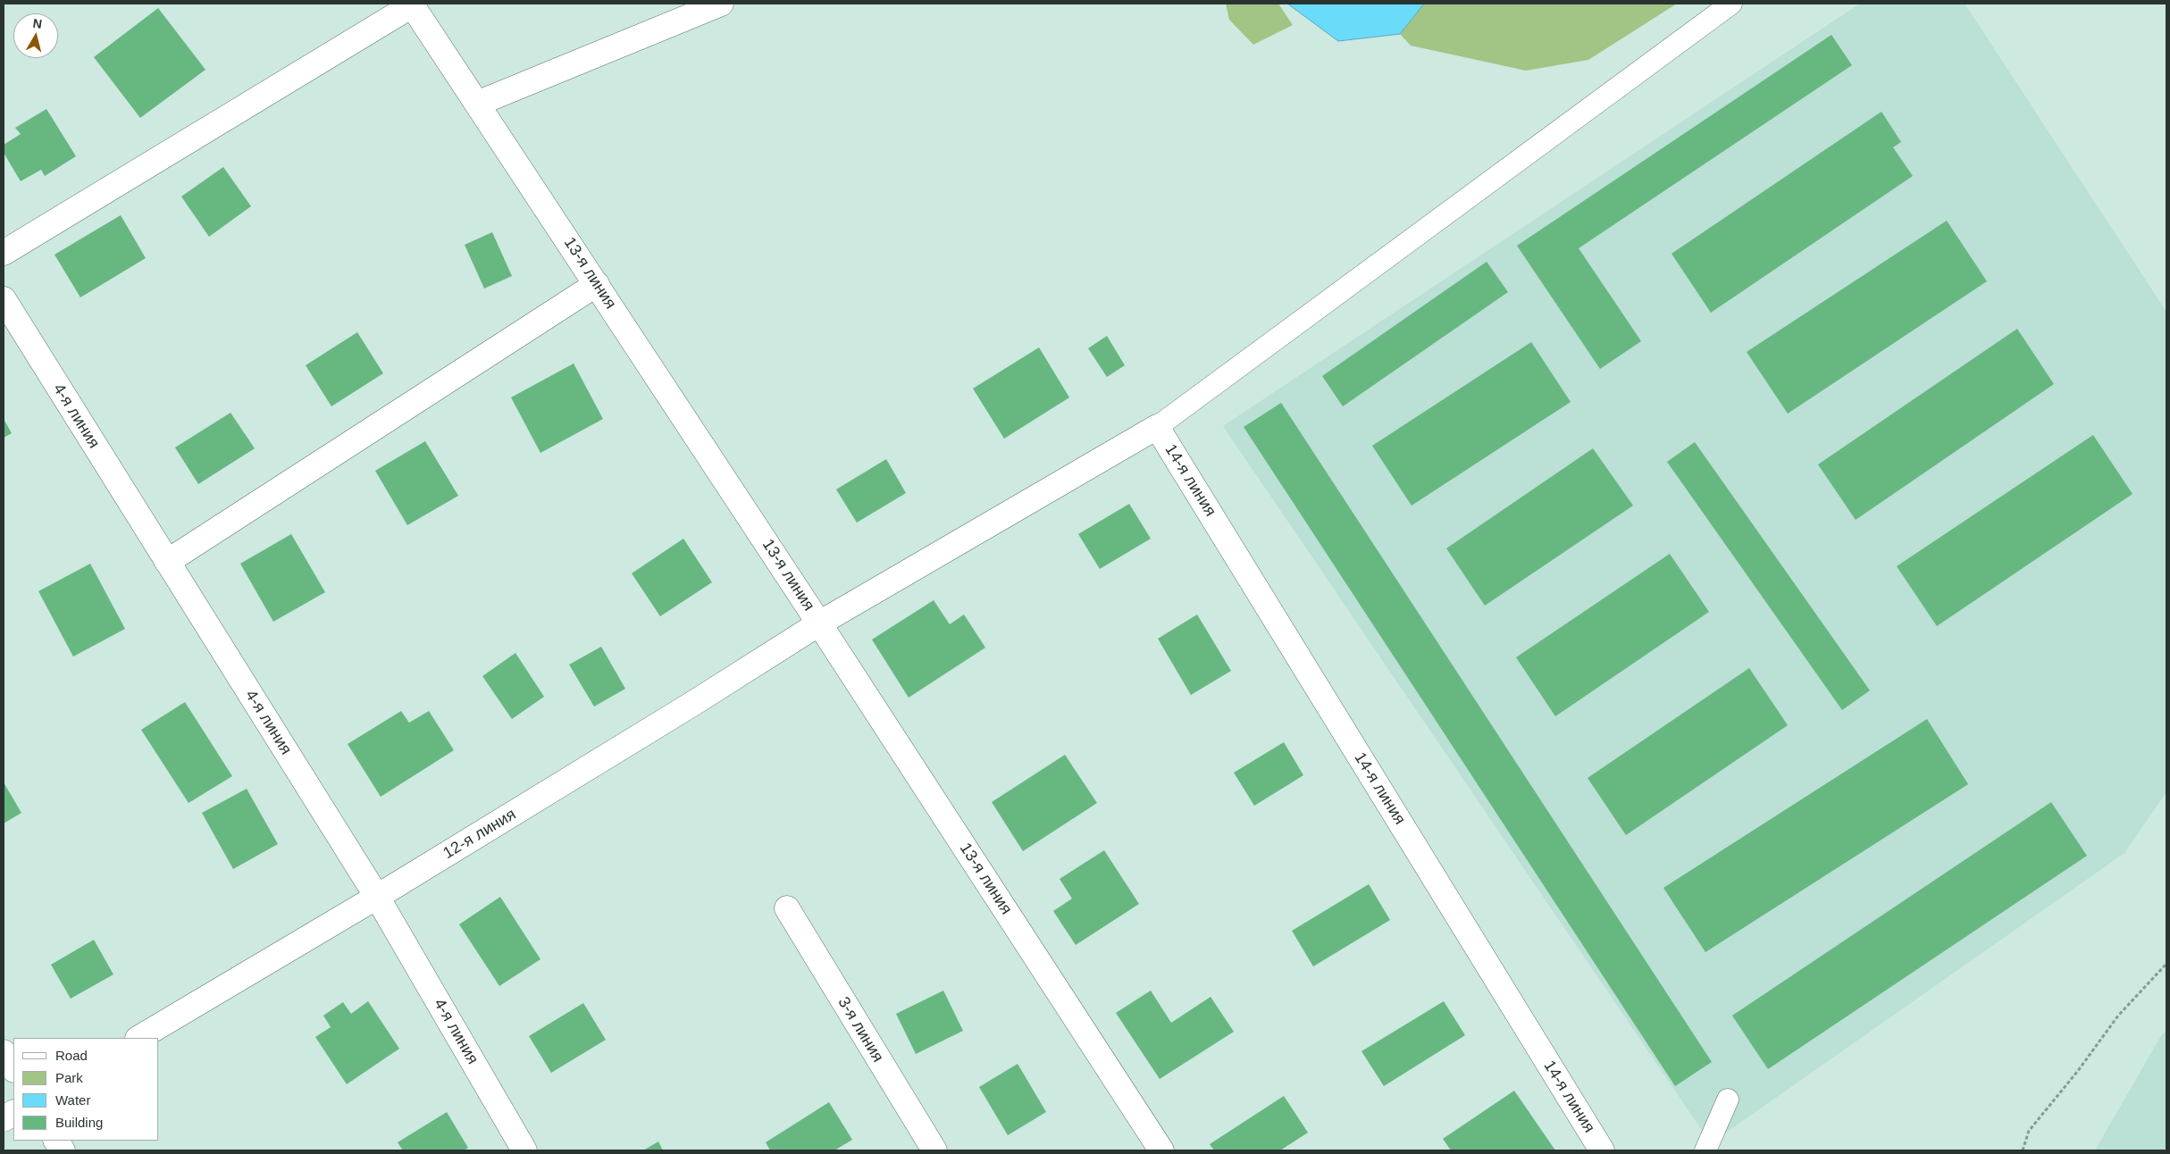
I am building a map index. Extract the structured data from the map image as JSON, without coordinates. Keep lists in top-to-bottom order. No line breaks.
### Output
{"streets":{"street":["13-я линия","4-я линия","14-я линия","12-я линия","3-я линия"]},"crossings":[["13-я линия","12-я линия"],["4-я линия","12-я линия"],["14-я линия","12-я линия"]],"legend":["Road","Park","Water","Building"],"north":"top"}
